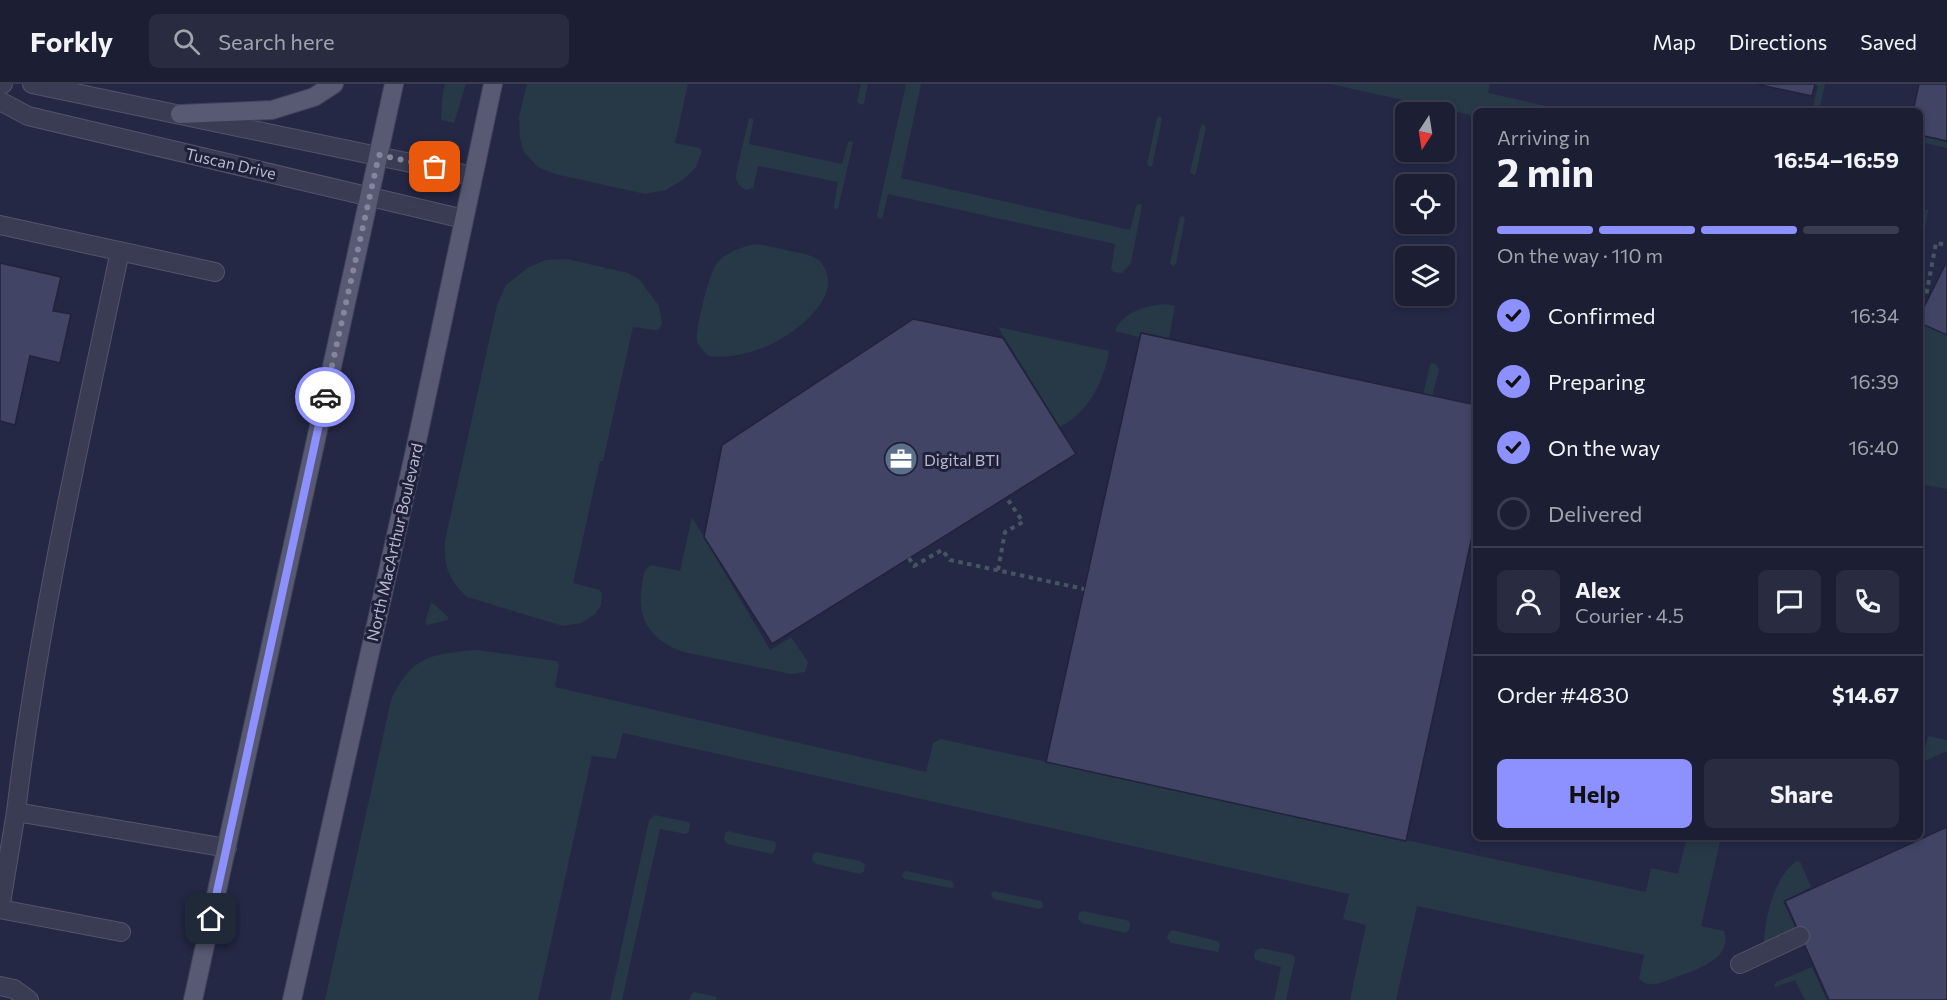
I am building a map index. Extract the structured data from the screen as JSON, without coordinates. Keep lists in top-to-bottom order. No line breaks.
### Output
{"streets":{"main road":["North MacArthur Boulevard"],"street":["Tuscan Drive"]},"crossings":[["Tuscan Drive","North MacArthur Boulevard"]],"places":{"office":["Digital BTI"]},"north":"bottom","page":{"header":"Forkly","search":"Search here","nav":["Map","Directions","Saved"],"heading":["2 min","Arriving in","16:54–16:59"],"panel":["Alex","Courier · 4.5","Order #4830","$14.67"],"bar":"On the way · 110 m","list":[["Confirmed","16:34"],["Preparing","16:39"],["On the way","16:40"],"Delivered"],"buttons":["Help","Share"]}}
